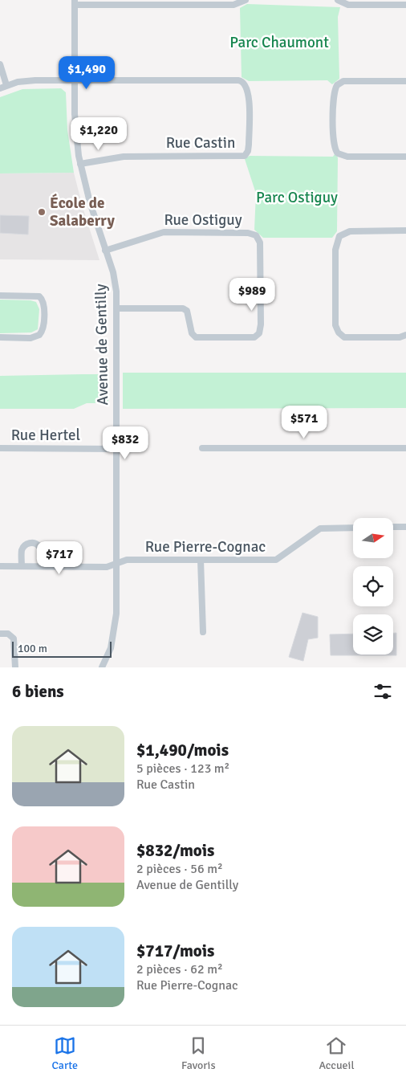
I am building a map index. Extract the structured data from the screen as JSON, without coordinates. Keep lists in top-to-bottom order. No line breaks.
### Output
{"streets":{"street":["Rue Castin","Rue Ostiguy","Avenue de Gentilly","Rue Hertel","Rue Pierre-Cognac"]},"crossings":[["Rue Castin","Avenue de Gentilly"],["Rue Ostiguy","Avenue de Gentilly"],["Avenue de Gentilly","Rue Hertel"],["Avenue de Gentilly","Rue Pierre-Cognac"]],"parks":["Parc Chaumont","Parc Ostiguy"],"places":["École de Salaberry"],"scale_bar":"100 m","north":"right","page":{"price":["$1,490","$1,220","$989","$571","$832","$717"],"scale":"100 m","heading":"6 biens","list":[{"name":"$1,490/mois","note":"5 pièces · 123 m² · Rue Castin"},{"name":"$832/mois","note":"2 pièces · 56 m² · Avenue de Gentilly"},{"name":"$717/mois","note":"2 pièces · 62 m² · Rue Pierre-Cognac"}],"tabs":["Carte","Favoris","Accueil"]}}
